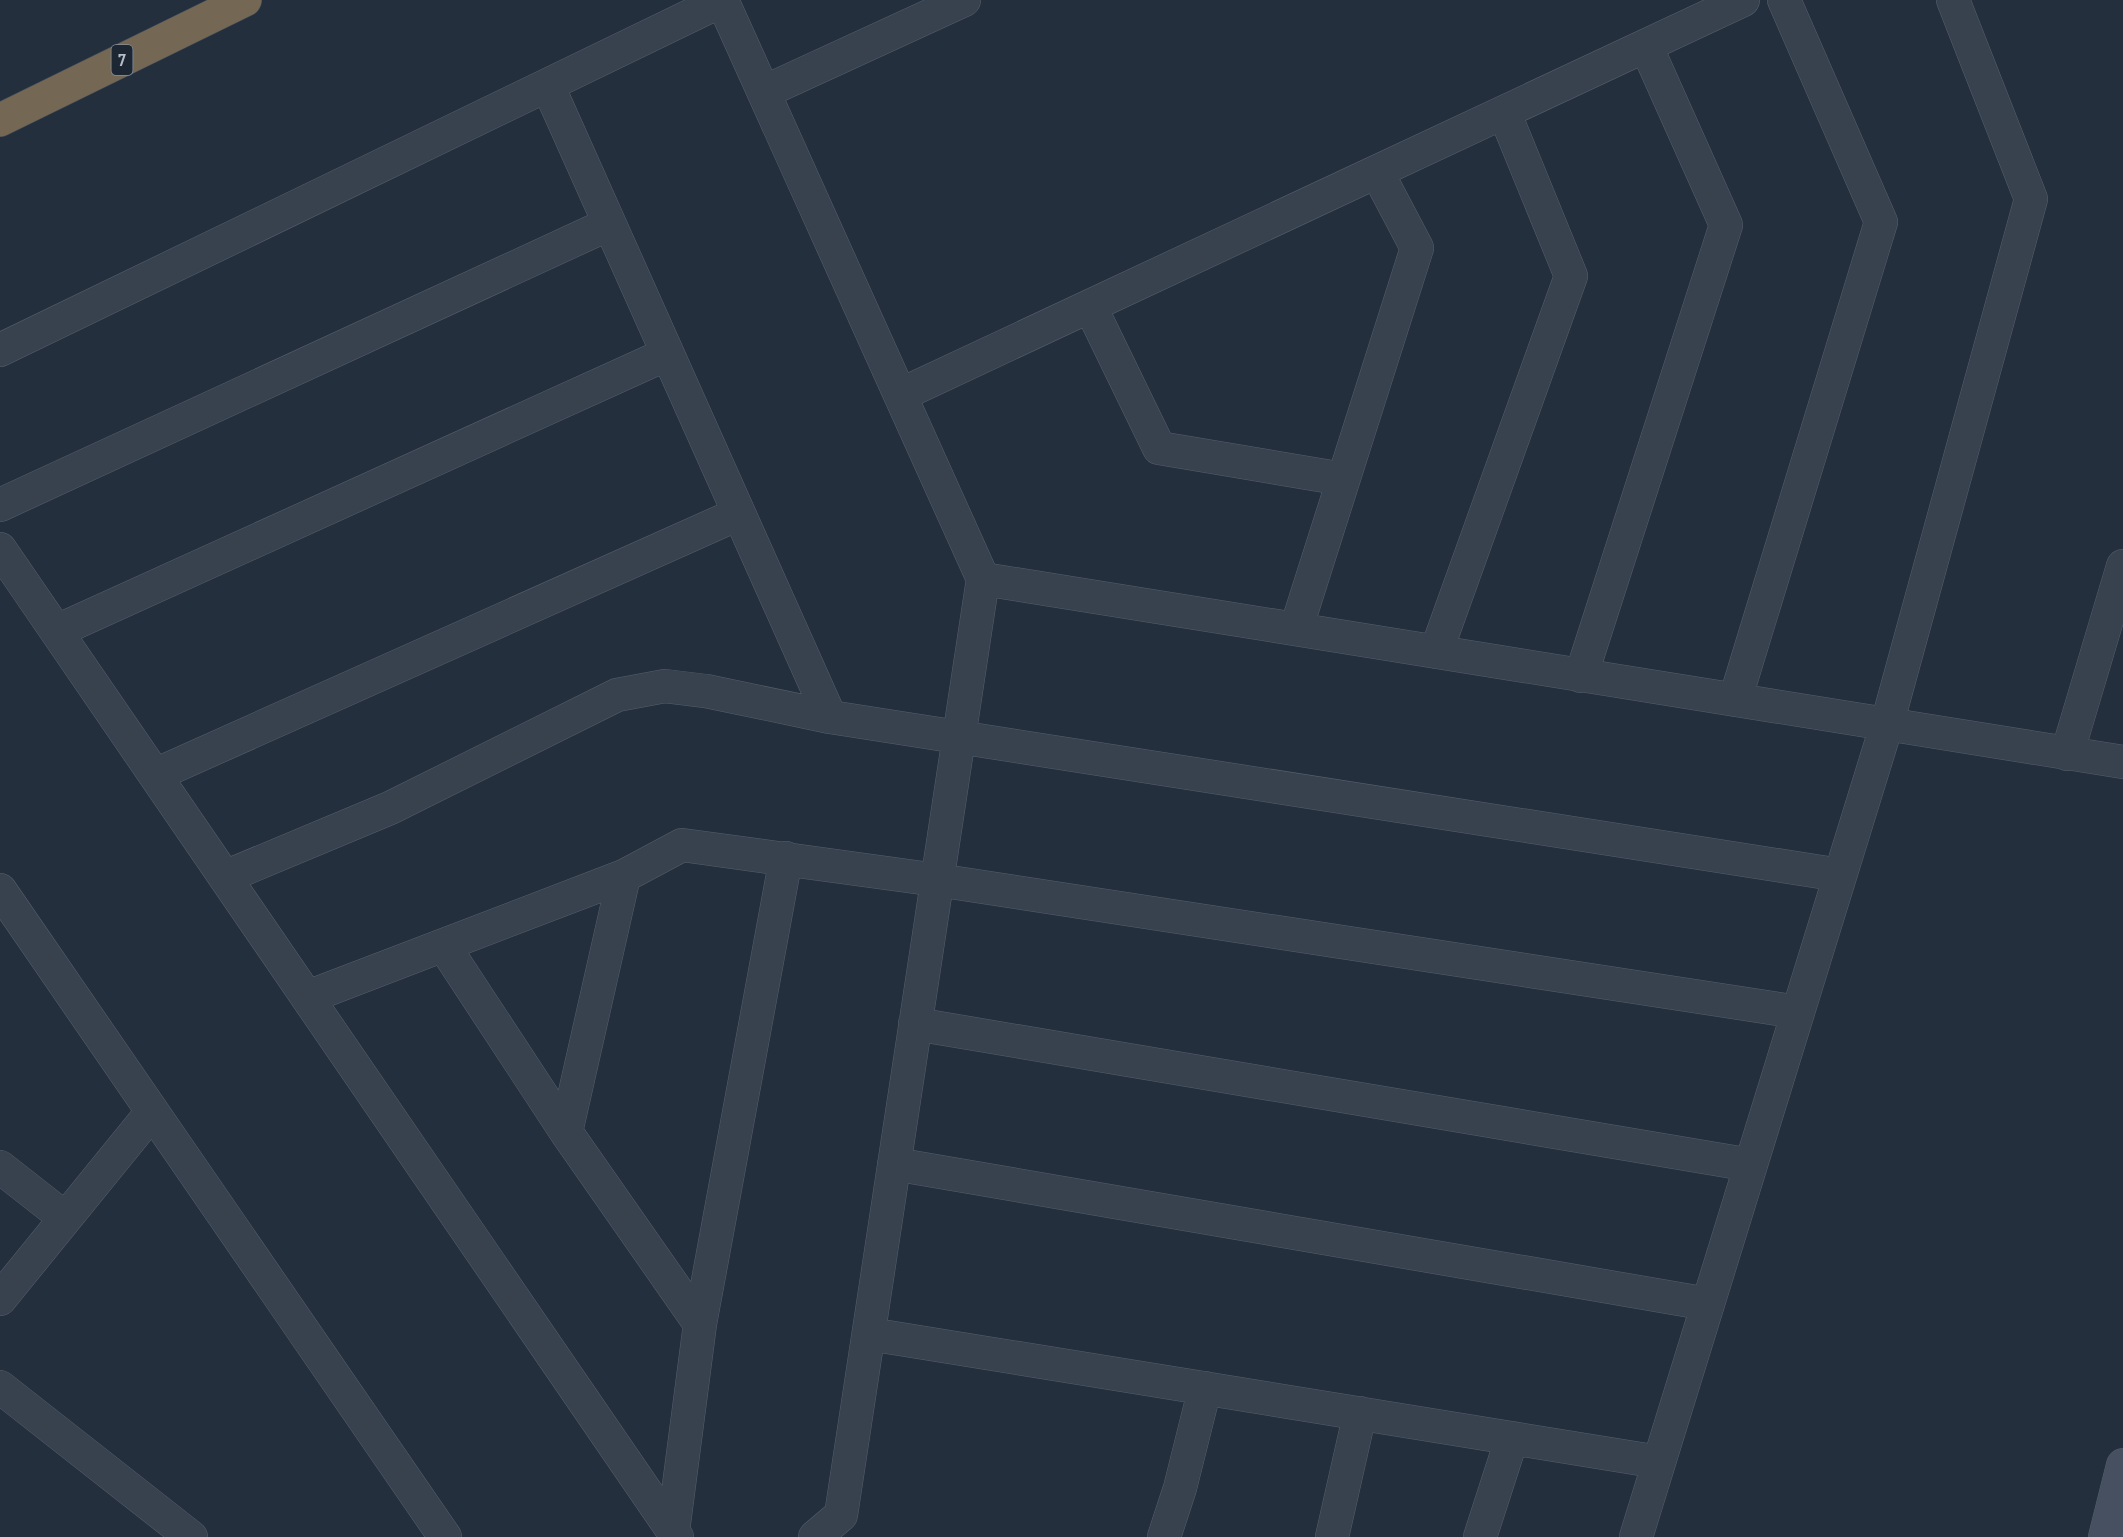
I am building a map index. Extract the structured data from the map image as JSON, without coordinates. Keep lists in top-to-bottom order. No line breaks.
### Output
{"streets":{"highway":["7"]}}
